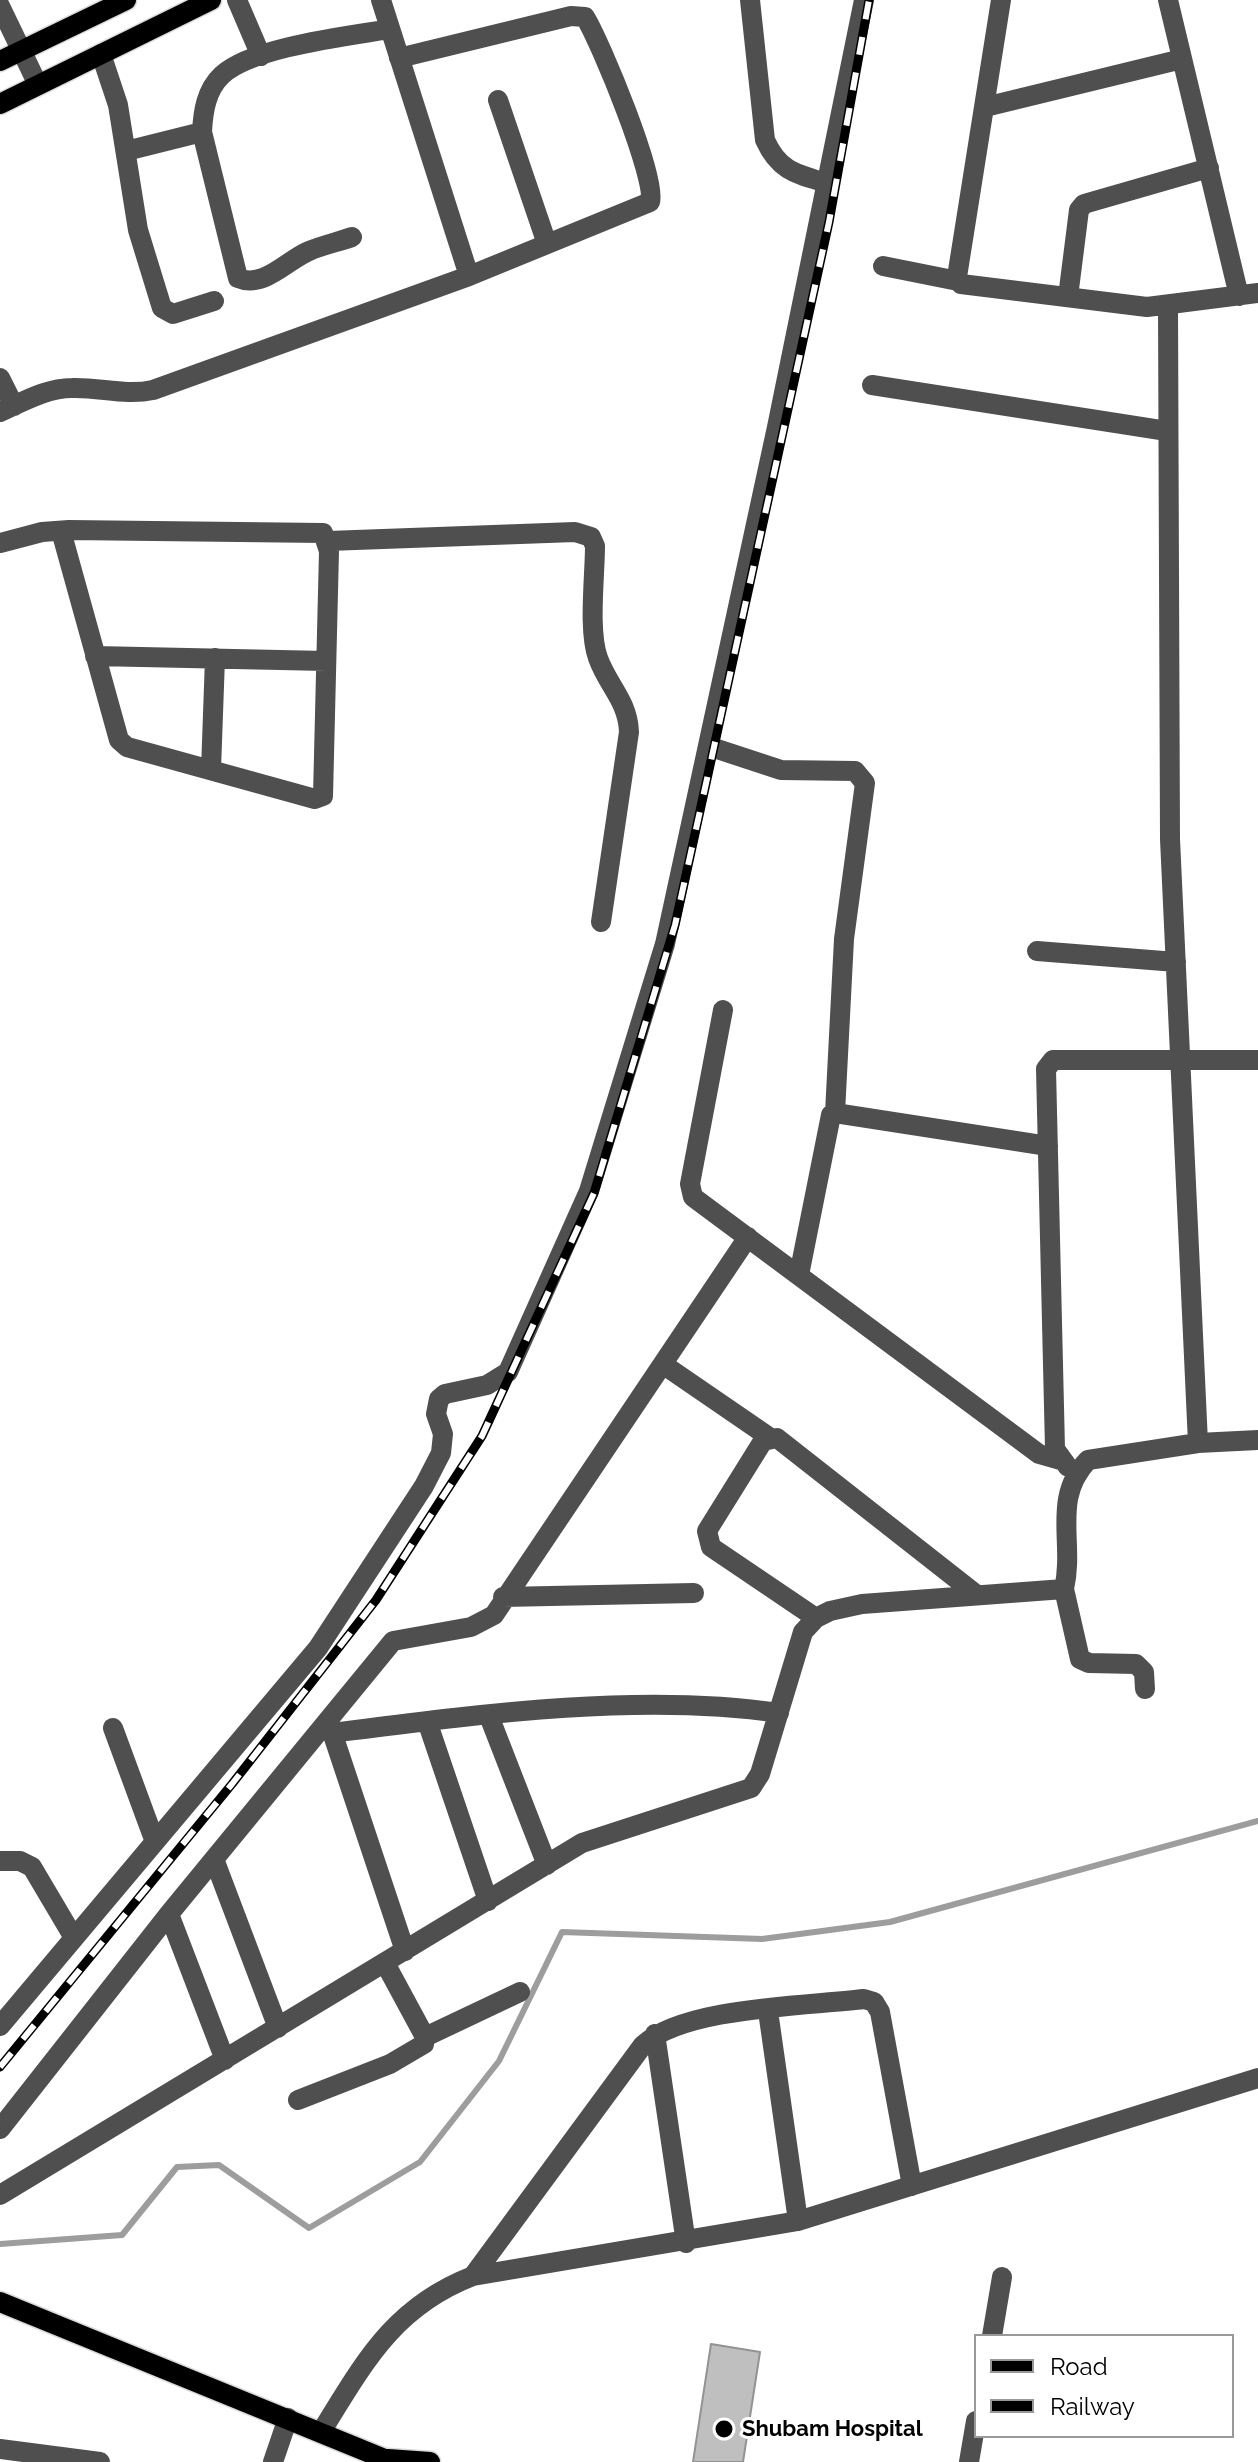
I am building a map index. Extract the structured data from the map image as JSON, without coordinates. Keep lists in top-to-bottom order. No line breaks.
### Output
{"places":["Shubam Hospital"],"legend":["Road","Railway"]}
